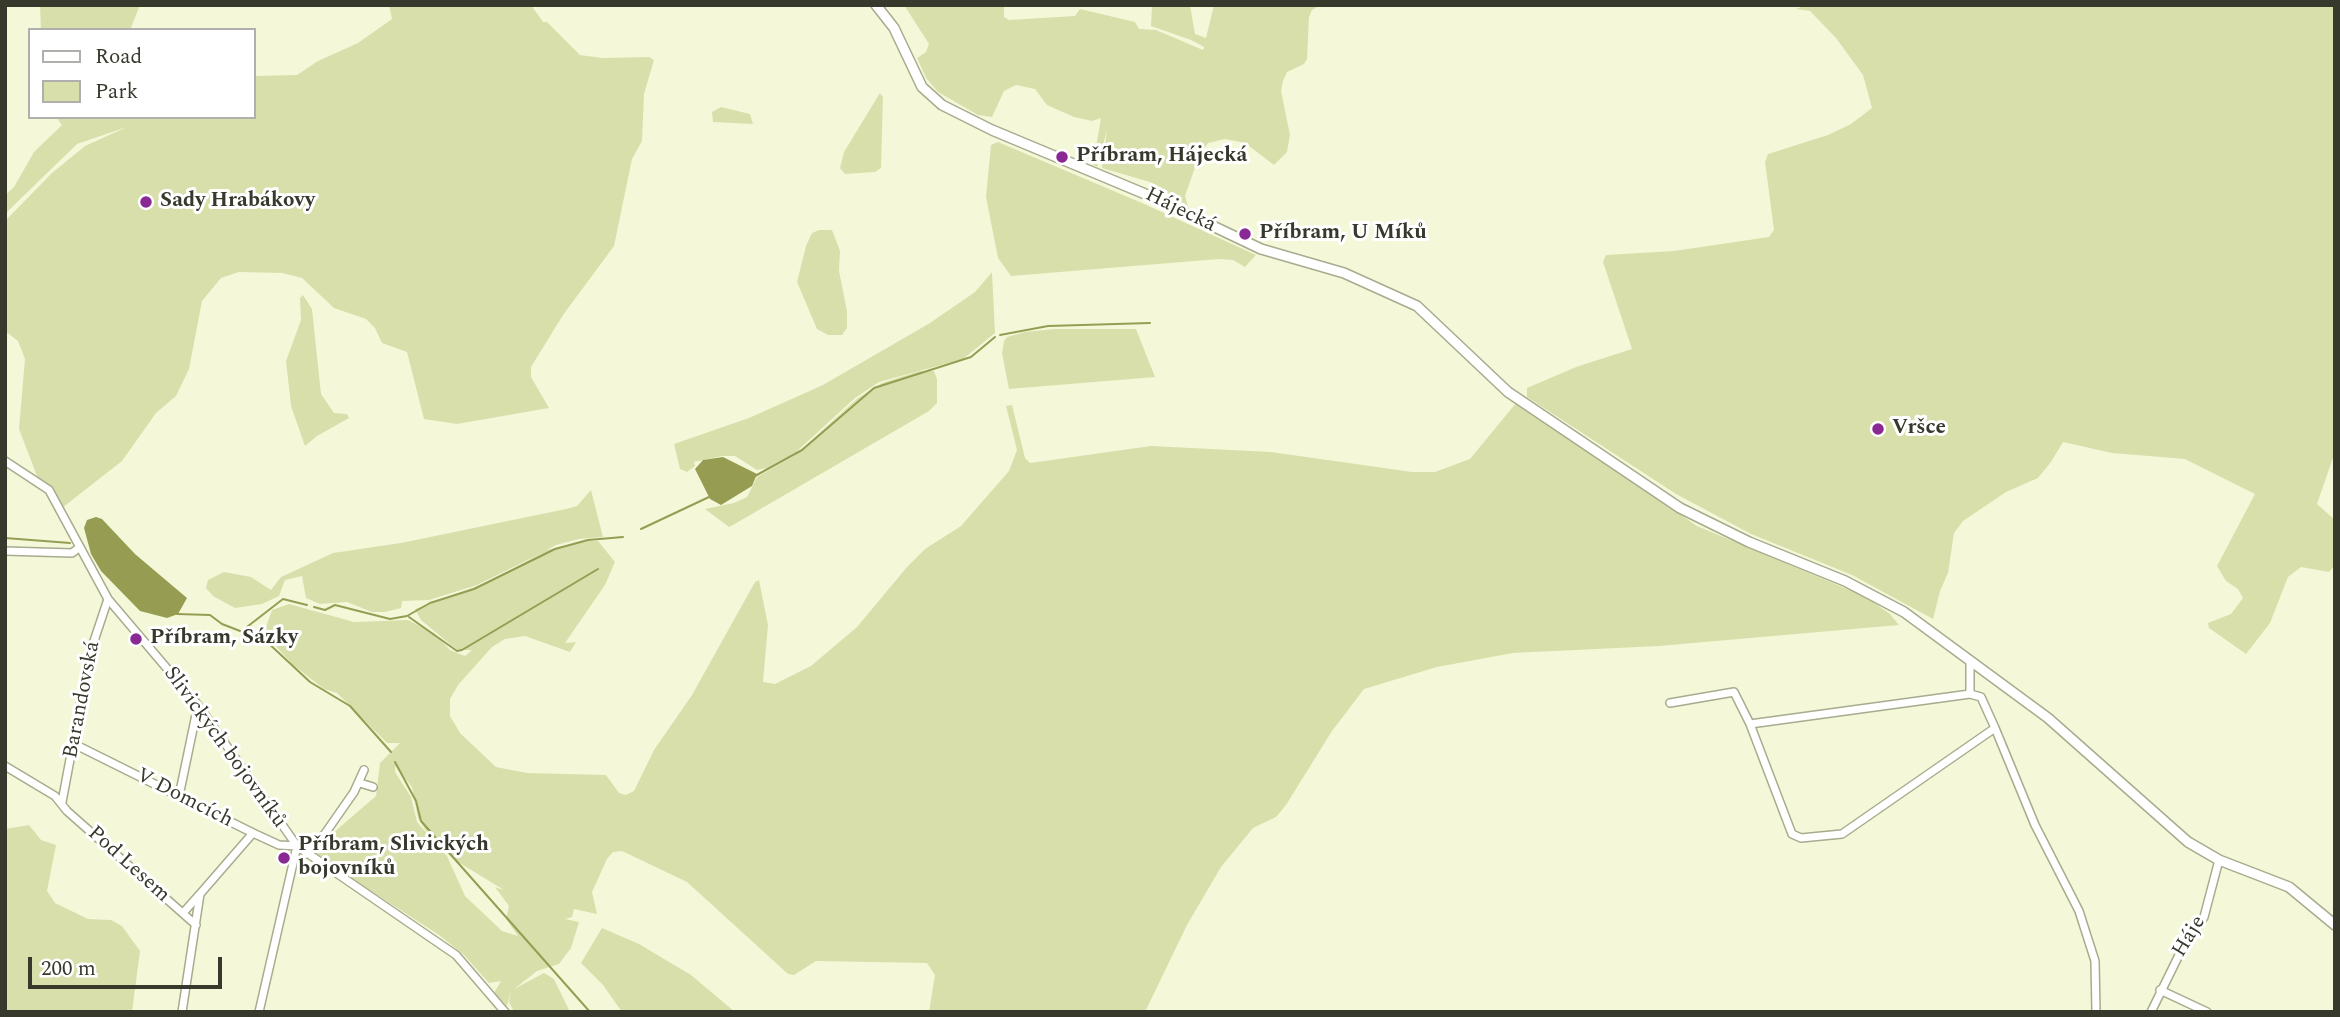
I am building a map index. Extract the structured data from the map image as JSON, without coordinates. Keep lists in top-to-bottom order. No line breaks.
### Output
{"streets":{"main road":["Hájecká"],"street":["Barandovská","Slivických bojovníků","V Domcích","Pod Lesem","Háje"]},"crossings":[["Hájecká","Háje"],["Barandovská","Slivických bojovníků"],["Barandovská","V Domcích"],["Barandovská","Pod Lesem"],["Slivických bojovníků","V Domcích"]],"places":["Příbram, Hájecká","Sady Hrabákovy","Příbram, U Míků","Vršce","Příbram, Sázky","Příbram, Slivických bojovníků"],"legend":["Road","Park"],"scale_bar":"200 m"}
